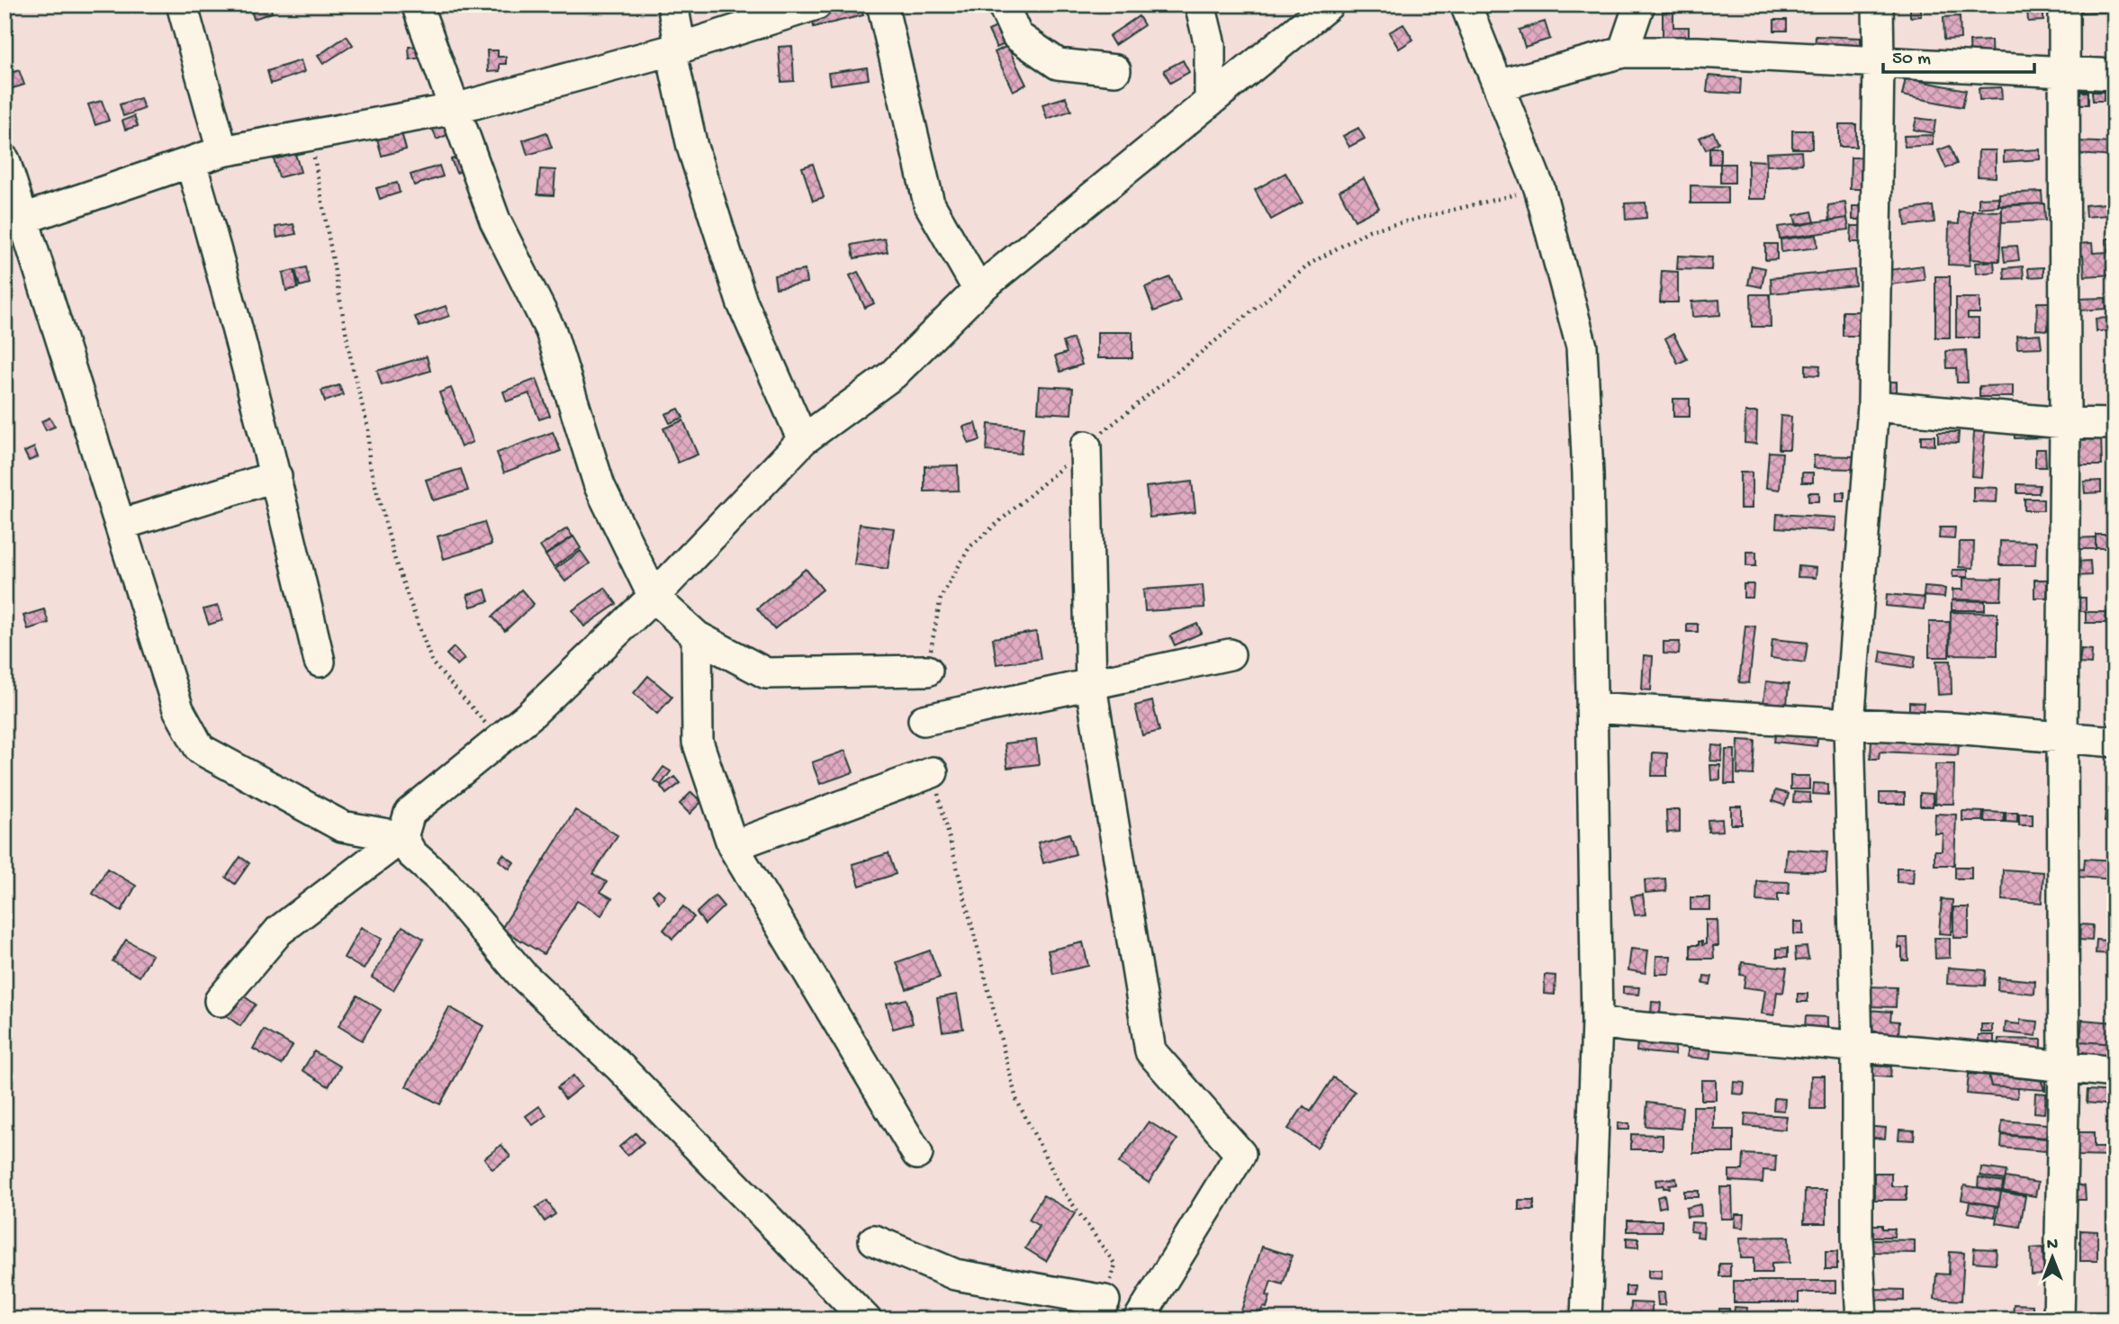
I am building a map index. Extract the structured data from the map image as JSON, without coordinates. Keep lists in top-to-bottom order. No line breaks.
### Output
{"scale_bar":"50 m","north":"top"}
